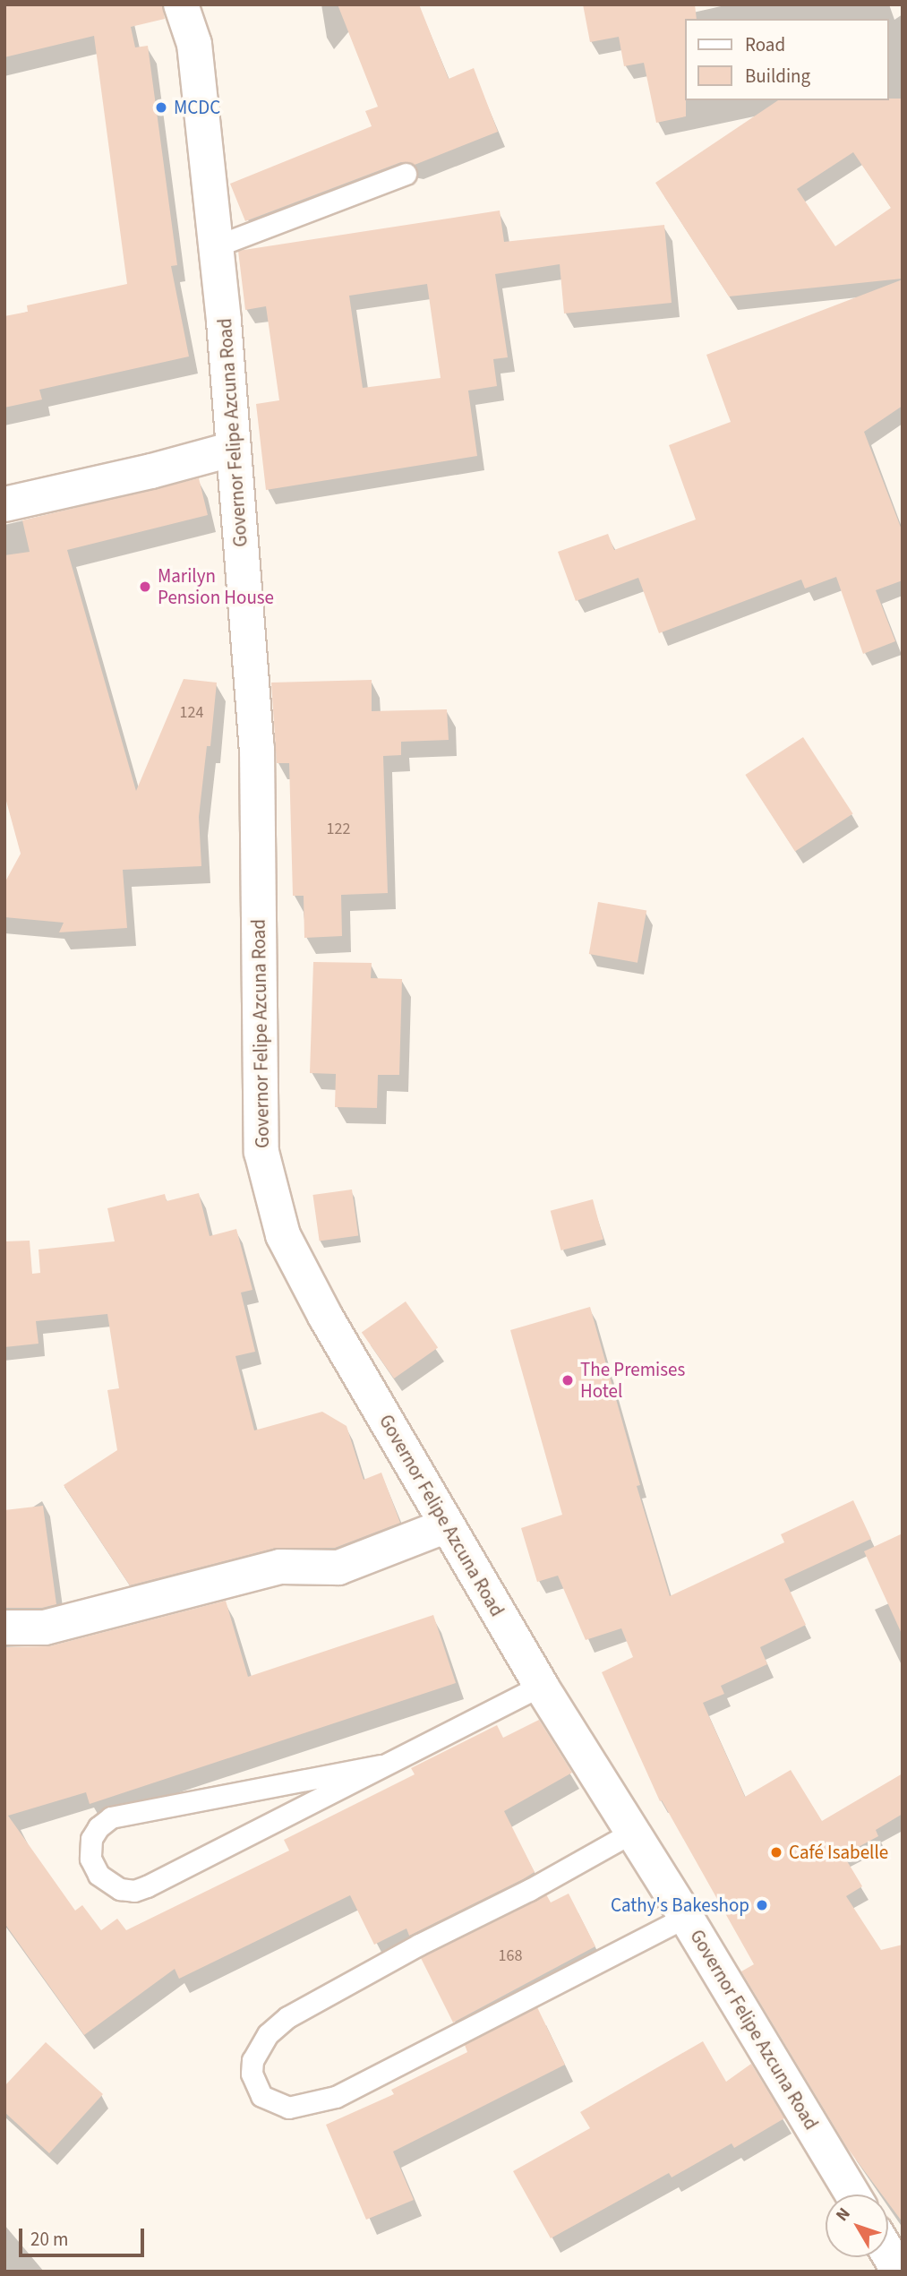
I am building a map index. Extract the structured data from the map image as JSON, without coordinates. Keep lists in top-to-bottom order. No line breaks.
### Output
{"streets":{"street":["Governor Felipe Azcuna Road"]},"places":["MCDC","Marilyn Pension House","The Premises Hotel","Café Isabelle","Cathy's Bakeshop"],"house_numbers":["124","122","168"],"legend":["Road","Building"],"scale_bar":"20 m","north":"top left"}
